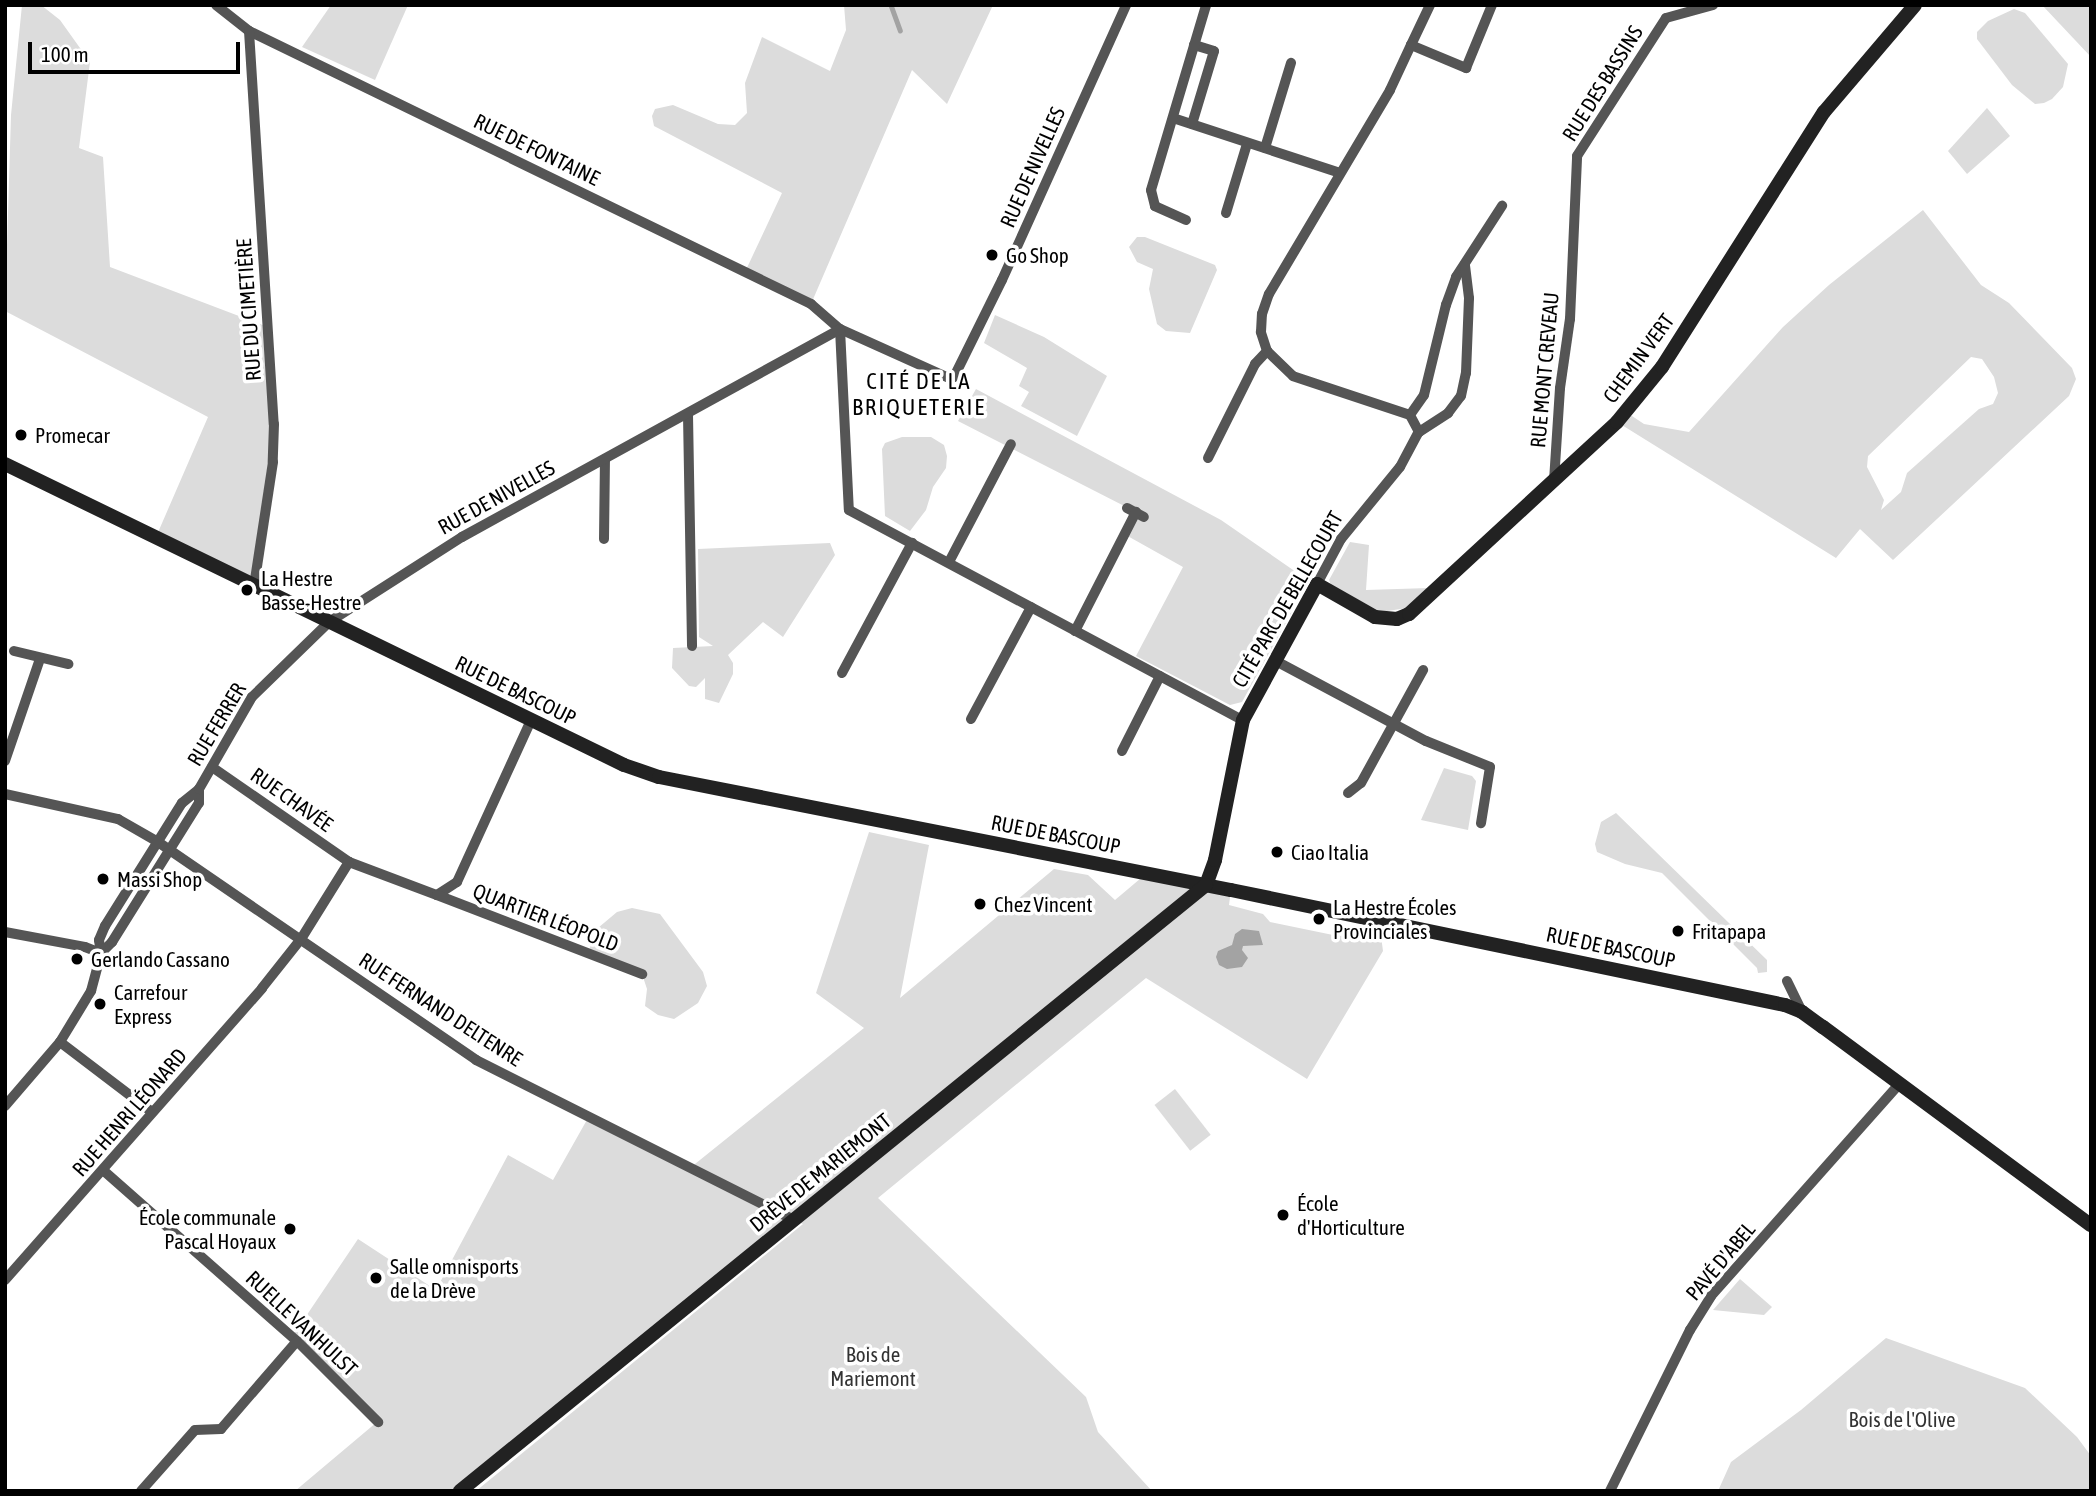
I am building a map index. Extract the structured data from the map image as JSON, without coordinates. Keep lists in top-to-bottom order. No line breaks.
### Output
{"streets":{"main road":["CHEMIN VERT","CITÉ PARC DE BELLECOURT","RUE DE BASCOUP","DRÈVE DE MARIEMONT"],"street":["RUE DES BASSINS","RUE DE FONTAINE","RUE DE NIVELLES","RUE DU CIMETIÈRE","RUE MONT CREVEAU","RUE FERRER","RUE CHAVÉE","QUARTIER LÉOPOLD","RUE FERNAND DELTENRE","RUE HENRI LÉONARD","PAVÉ D'ABEL","RUELLE VANHULST"]},"crossings":[["RUE DES BASSINS","RUE MONT CREVEAU"],["RUE DE FONTAINE","RUE DE NIVELLES"],["RUE DE FONTAINE","RUE DU CIMETIÈRE"],["RUE DE FONTAINE","CITÉ PARC DE BELLECOURT"],["RUE DE NIVELLES","CITÉ PARC DE BELLECOURT"],["RUE DE NIVELLES","RUE DE BASCOUP"],["RUE DE NIVELLES","RUE FERRER"],["RUE DU CIMETIÈRE","RUE DE BASCOUP"],["CHEMIN VERT","RUE MONT CREVEAU"],["CHEMIN VERT","CITÉ PARC DE BELLECOURT"],["CITÉ PARC DE BELLECOURT","RUE DE BASCOUP"],["CITÉ PARC DE BELLECOURT","DRÈVE DE MARIEMONT"],["RUE DE BASCOUP","RUE FERRER"],["RUE DE BASCOUP","QUARTIER LÉOPOLD"],["RUE DE BASCOUP","DRÈVE DE MARIEMONT"],["RUE DE BASCOUP","PAVÉ D'ABEL"],["RUE FERRER","RUE CHAVÉE"],["RUE FERRER","RUE FERNAND DELTENRE"],["RUE CHAVÉE","QUARTIER LÉOPOLD"],["RUE CHAVÉE","RUE HENRI LÉONARD"],["QUARTIER LÉOPOLD","RUE HENRI LÉONARD"],["RUE FERNAND DELTENRE","RUE HENRI LÉONARD"],["RUE FERNAND DELTENRE","DRÈVE DE MARIEMONT"],["RUE HENRI LÉONARD","RUELLE VANHULST"]],"districts":["CITÉ DE LA BRIQUETERIE"],"parks":["Bois de Mariemont","Bois de l'Olive"],"places":["Go Shop","Promecar","La Hestre Basse-Hestre","Ciao Italia","Massi Shop","Chez Vincent","La Hestre Écoles Provinciales","Fritapapa","Gerlando Cassano","Carrefour Express","École d'Horticulture","École communale Pascal Hoyaux","Salle omnisports de la Drève"],"scale_bar":"100 m"}
